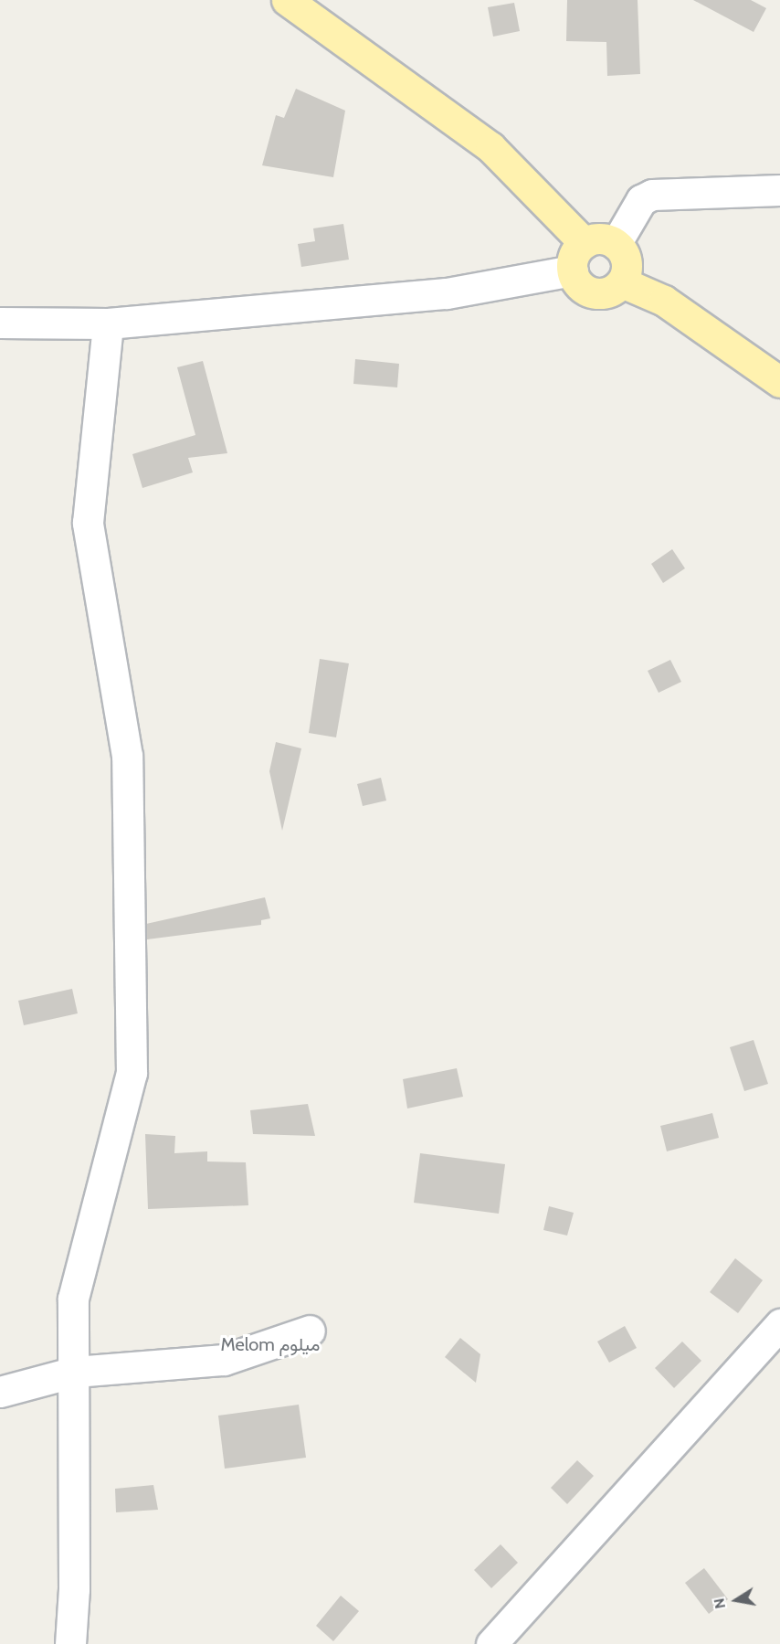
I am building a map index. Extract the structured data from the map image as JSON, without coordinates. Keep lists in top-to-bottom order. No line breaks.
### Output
{"districts":["Melom ميلوم"],"north":"left"}
